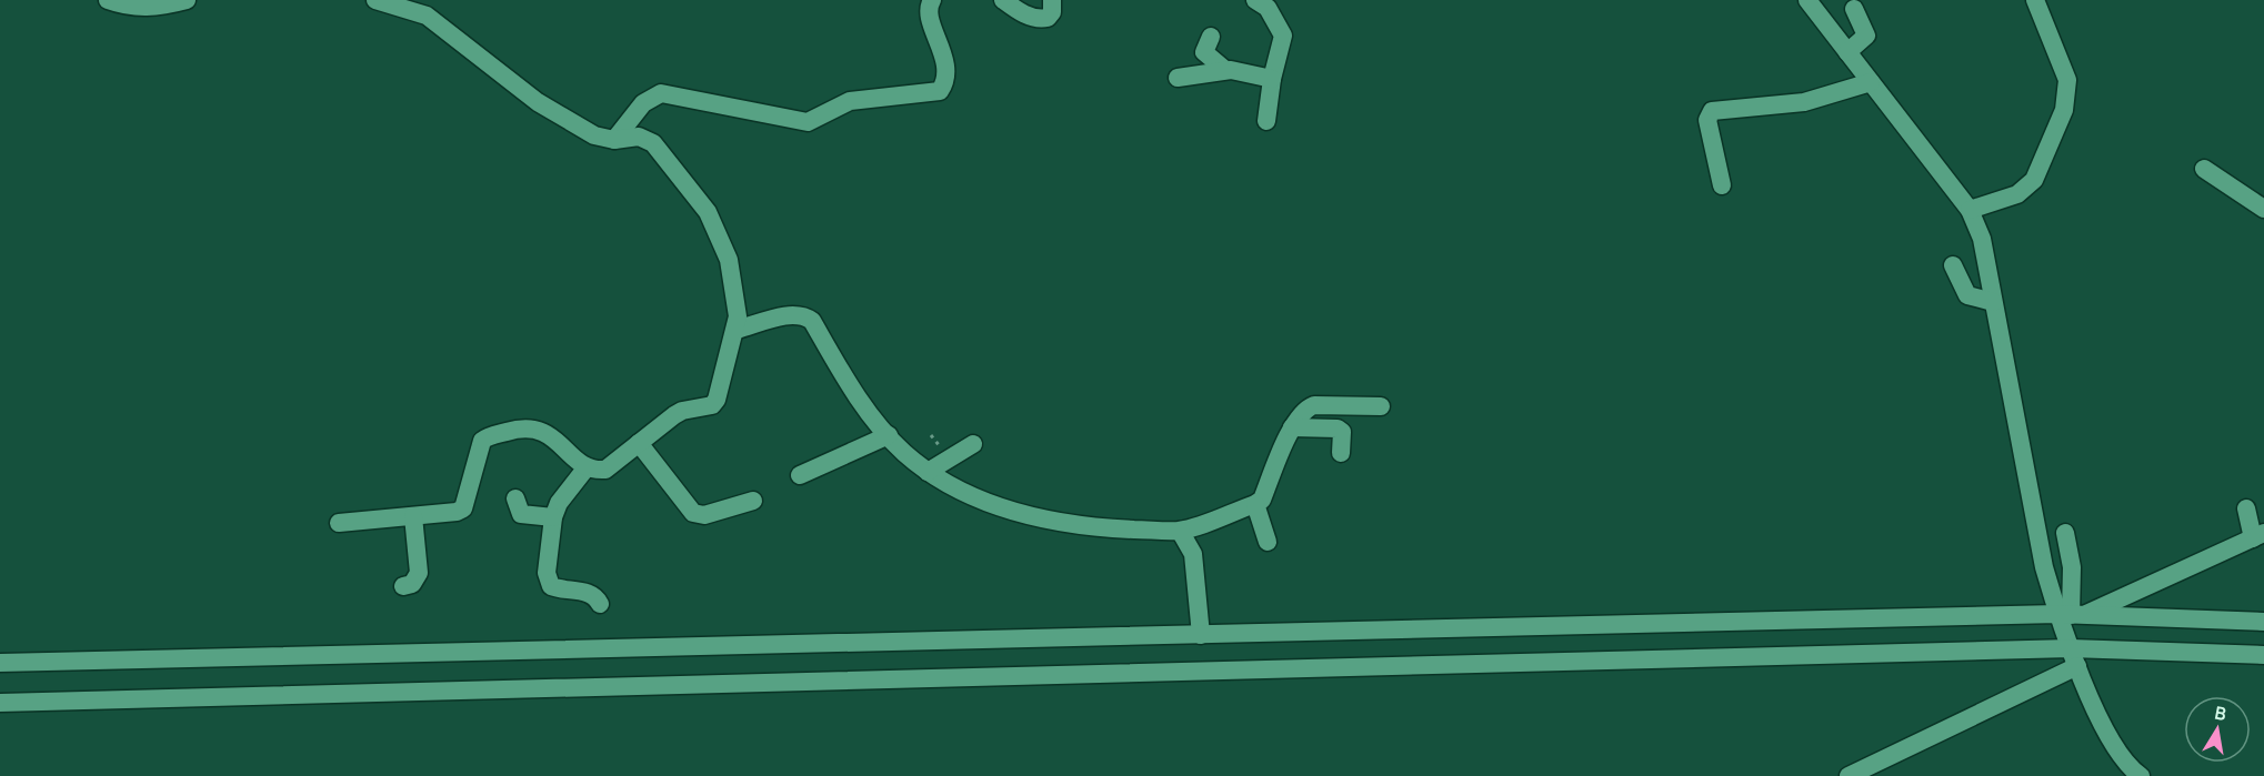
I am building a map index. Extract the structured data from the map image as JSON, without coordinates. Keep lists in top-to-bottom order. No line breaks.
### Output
{"north":"top"}
